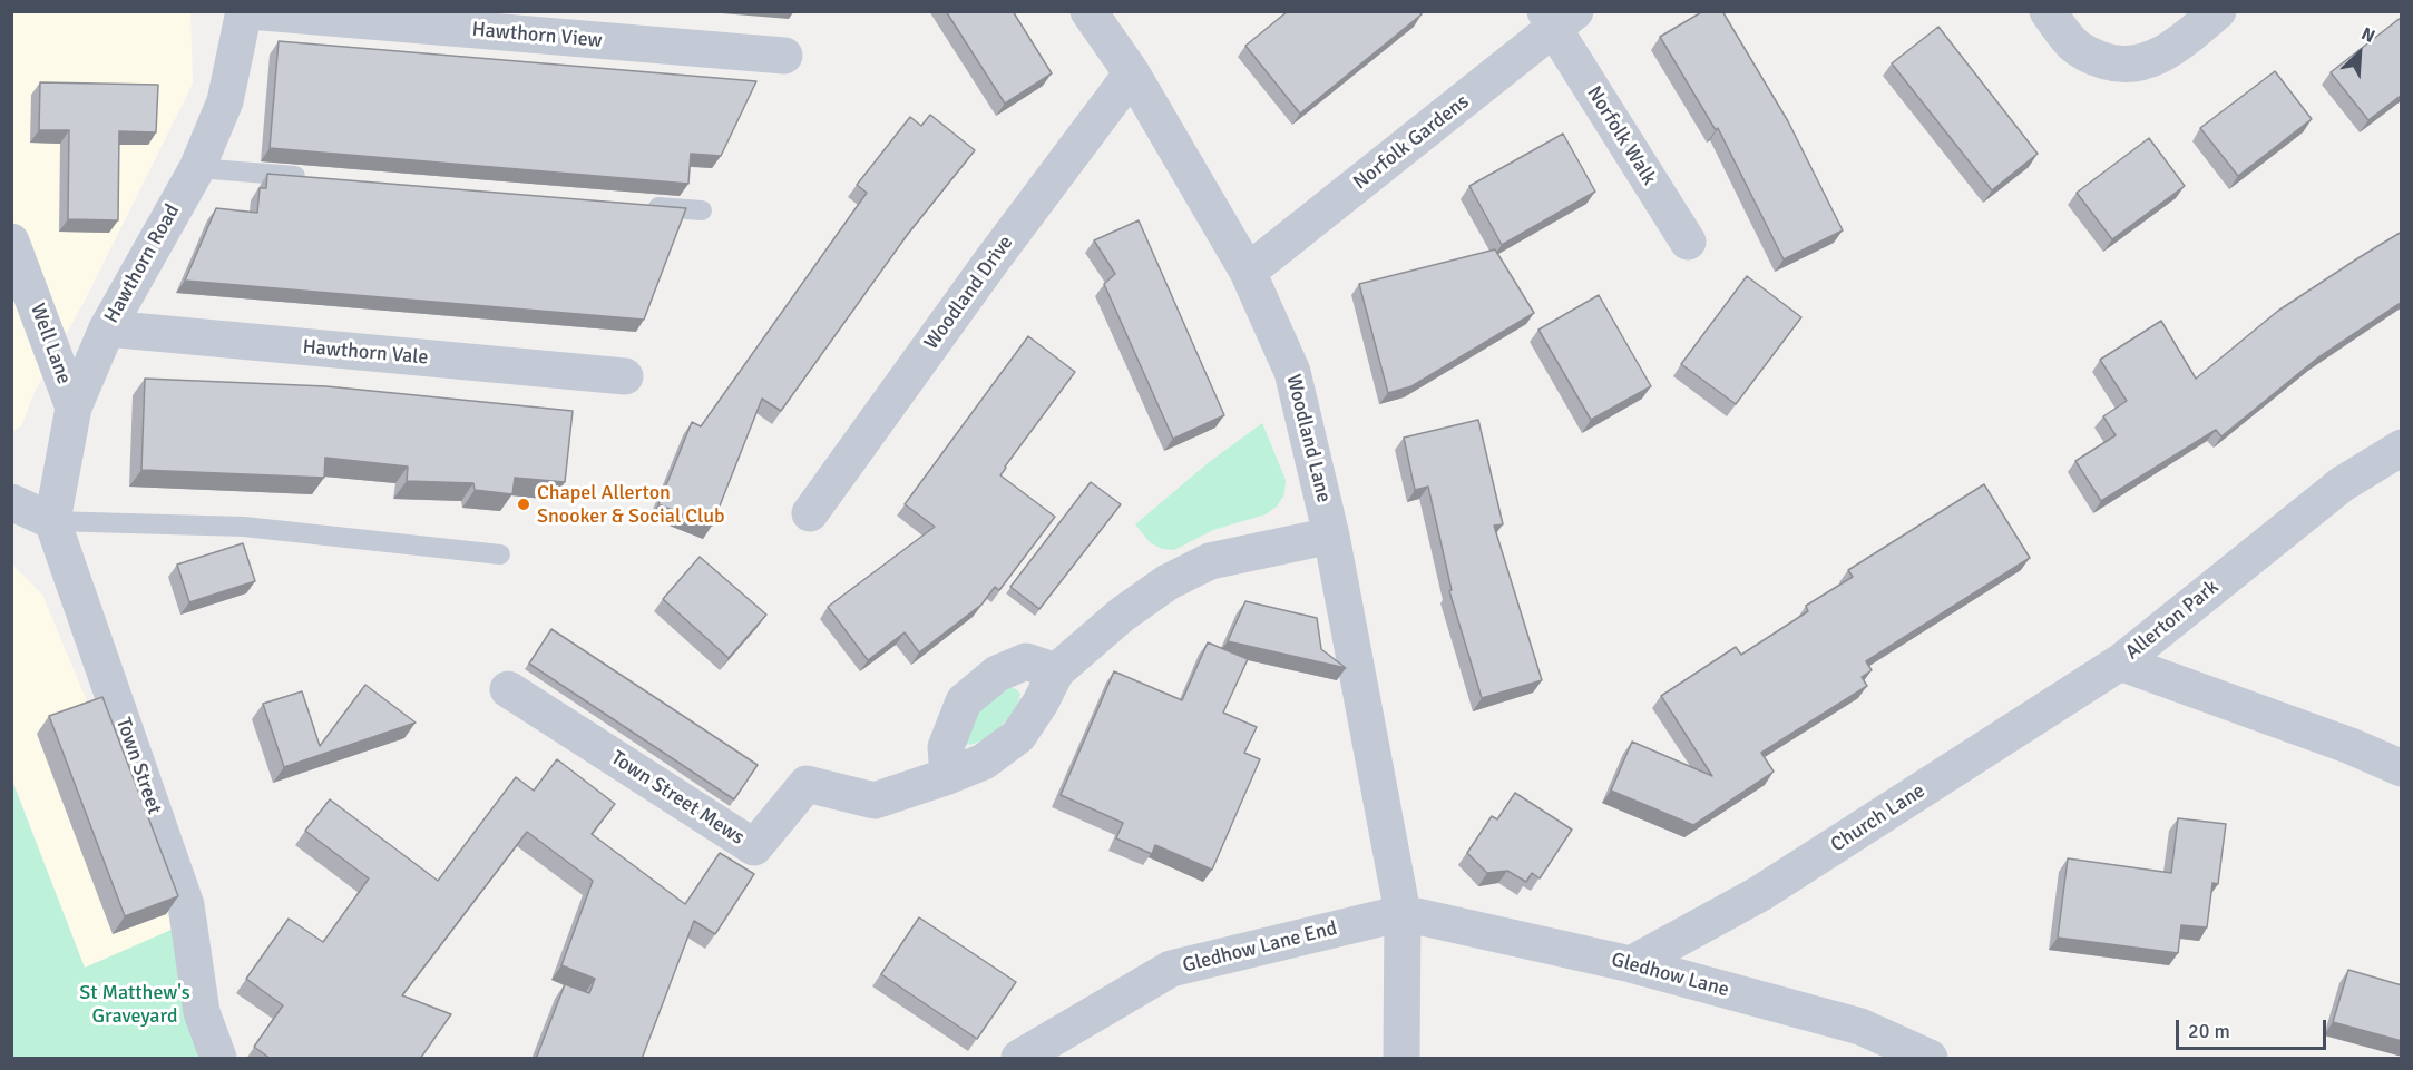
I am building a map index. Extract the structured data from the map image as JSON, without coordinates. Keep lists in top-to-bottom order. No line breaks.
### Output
{"streets":{"street":["Hawthorn View","Norfolk Walk","Norfolk Gardens","Hawthorn Road","Woodland Drive","Well Lane","Hawthorn Vale","Woodland Lane","Allerton Park","Town Street","Town Street Mews","Church Lane","Gledhow Lane End","Gledhow Lane"]},"crossings":[["Hawthorn View","Hawthorn Road"],["Norfolk Walk","Norfolk Gardens"],["Norfolk Gardens","Woodland Lane"],["Hawthorn Road","Well Lane"],["Hawthorn Road","Hawthorn Vale"],["Hawthorn Road","Town Street"],["Woodland Drive","Woodland Lane"],["Woodland Lane","Town Street Mews"],["Woodland Lane","Gledhow Lane End"],["Woodland Lane","Gledhow Lane"],["Allerton Park","Church Lane"],["Church Lane","Gledhow Lane"],["Gledhow Lane End","Gledhow Lane"]],"parks":["St Matthew's Graveyard"],"places":["Chapel Allerton Snooker & Social Club"],"scale_bar":"20 m","north":"top right"}
